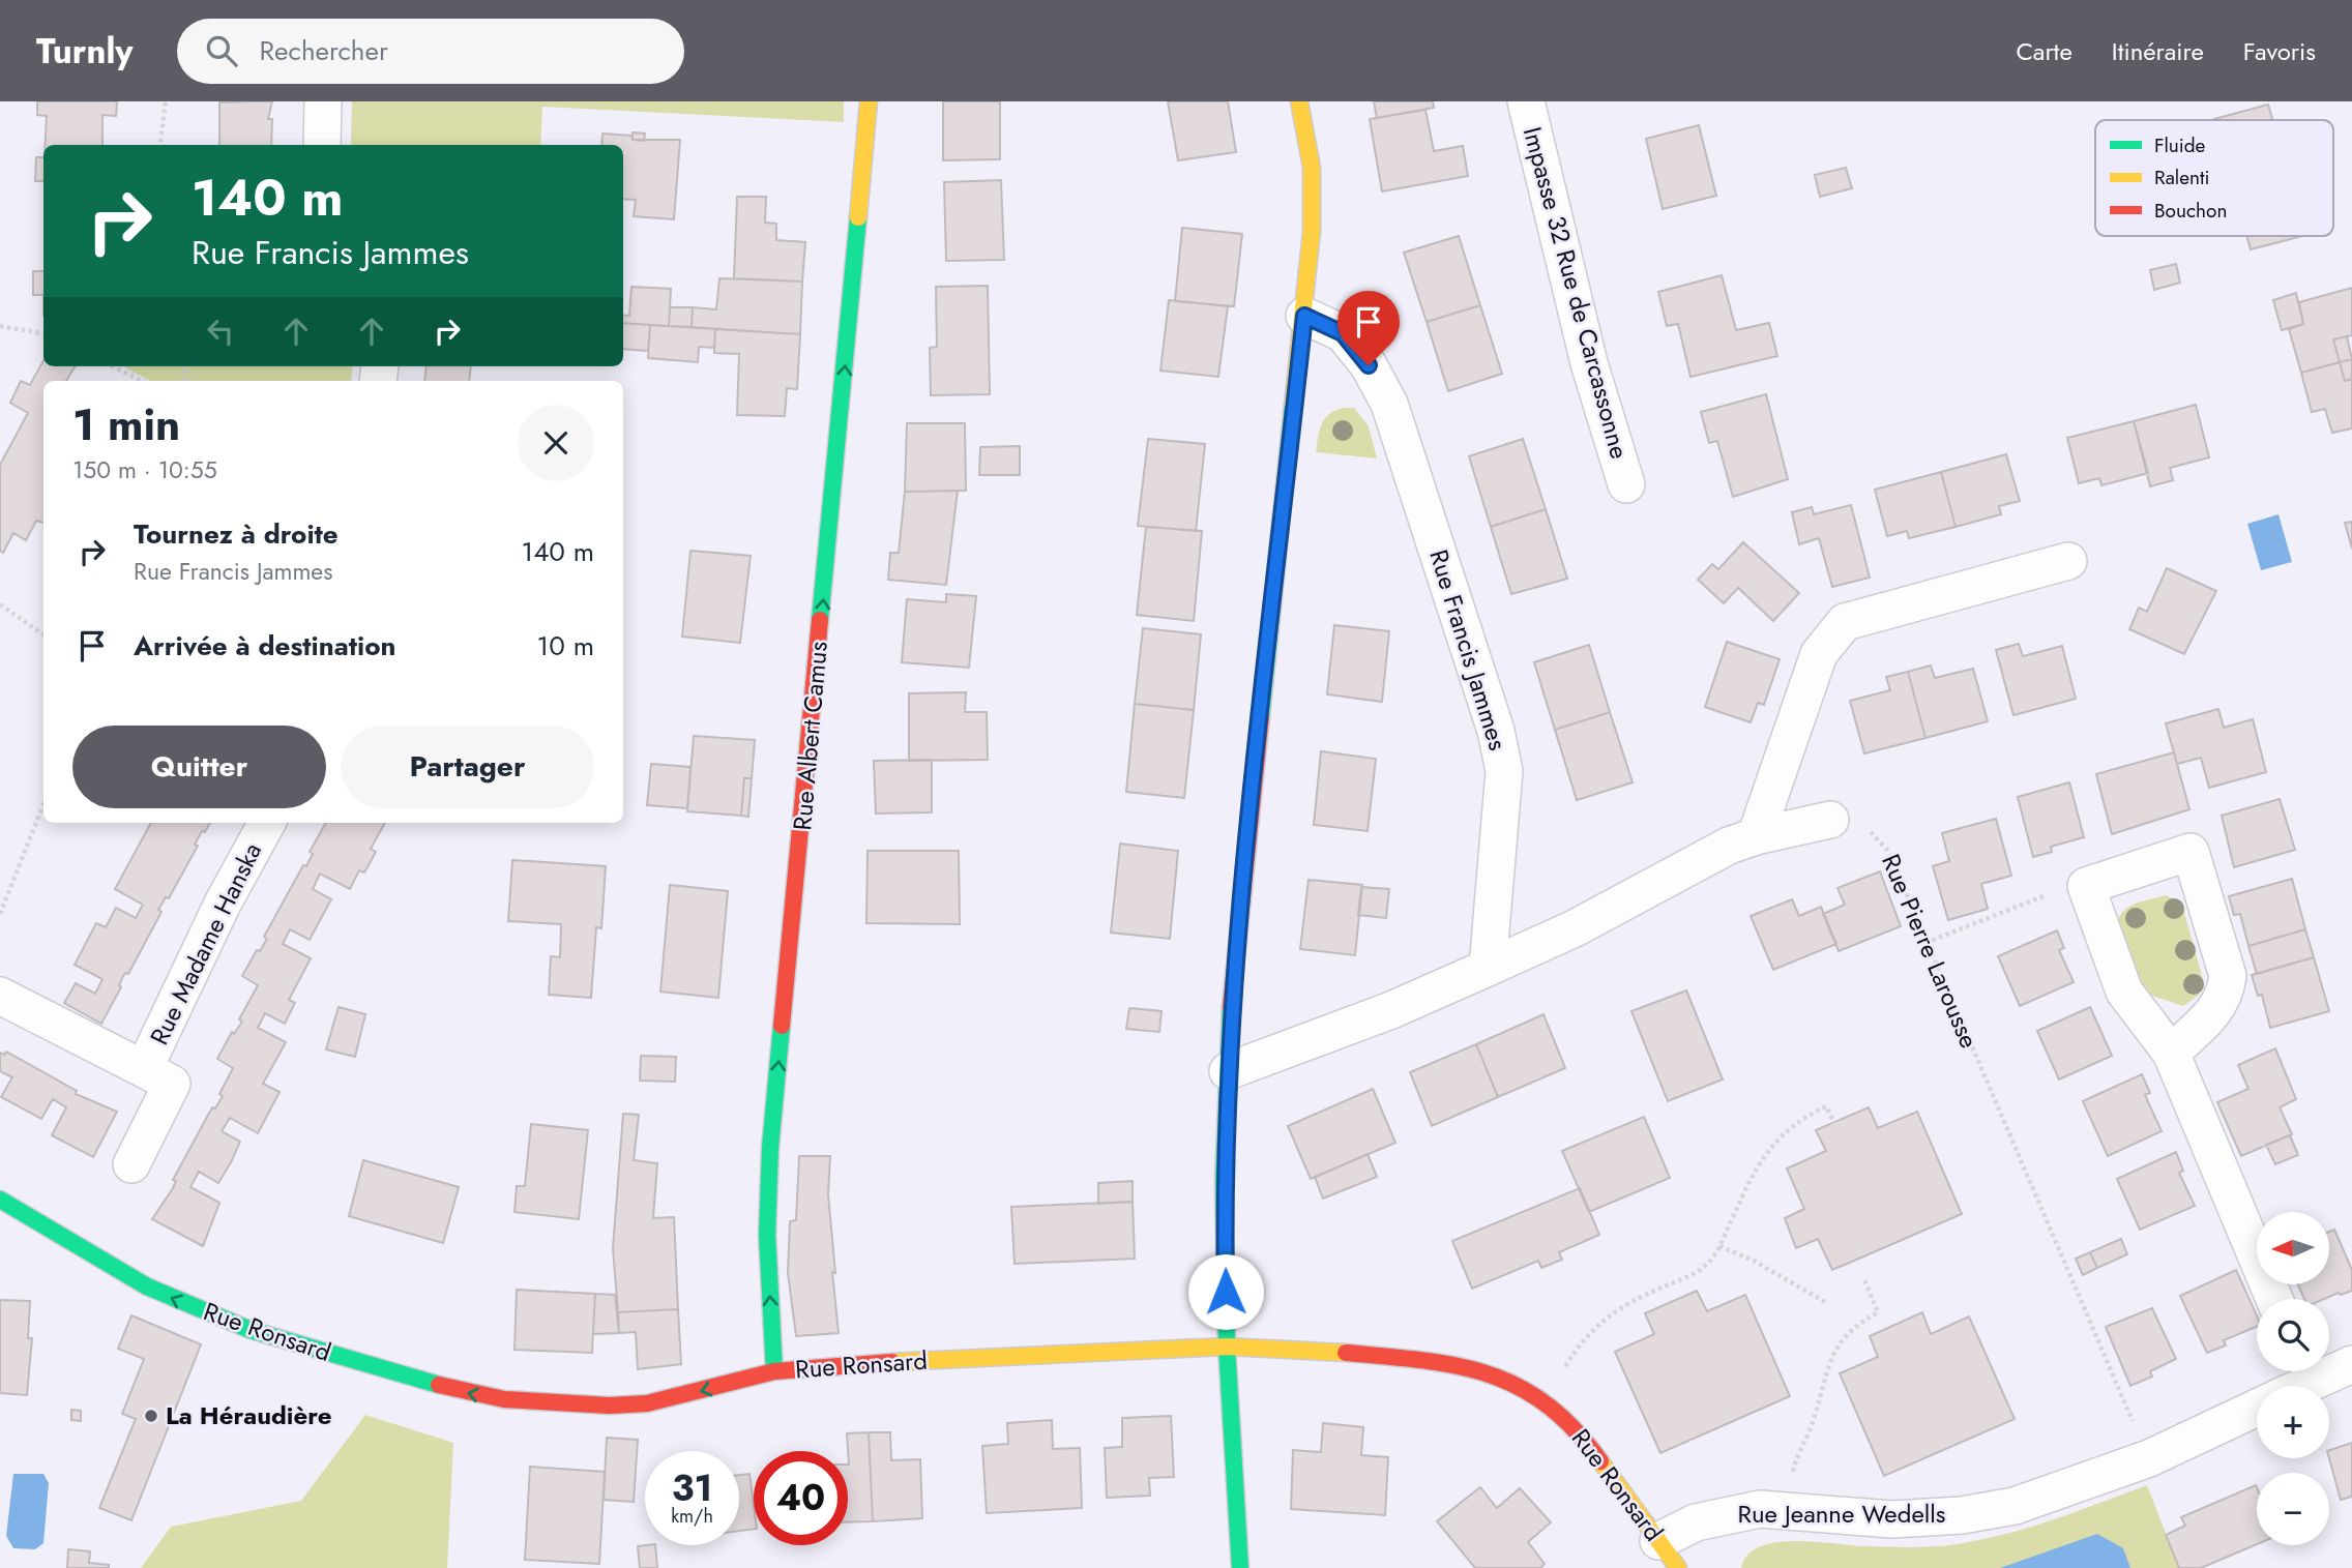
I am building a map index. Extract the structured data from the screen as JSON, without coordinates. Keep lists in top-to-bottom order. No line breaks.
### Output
{"streets":{"street":["Impasse 32 Rue de Carcassonne","Rue Francis Jammes","Rue Albert Camus","Rue Madame Hanska","Rue Ronsard","Rue Jeanne Wedells"],"path":["Rue Pierre Larousse"]},"crossings":[["Rue Albert Camus","Rue Ronsard"],["Rue Pierre Larousse","Rue Jeanne Wedells"],["Rue Ronsard","Rue Jeanne Wedells"]],"one_way":["Rue Albert Camus","Rue Ronsard"],"places":["La Héraudière"],"legend":["Fluide","Ralenti","Bouchon"],"north":"left","page":{"header":"Turnly","search":"Rechercher","nav":["Carte","Itinéraire","Favoris"],"turn":["140 m","Rue Francis Jammes"],"heading":["1 min","150 m · 10:55"],"list":[{"name":"Tournez à droite","note":"Rue Francis Jammes","value":"140 m"},{"name":"Arrivée à destination","value":"10 m"}],"buttons":["Quitter","Partager"],"map_buttons":["+","−"],"speed":"31 km/h","limit":"40"}}
